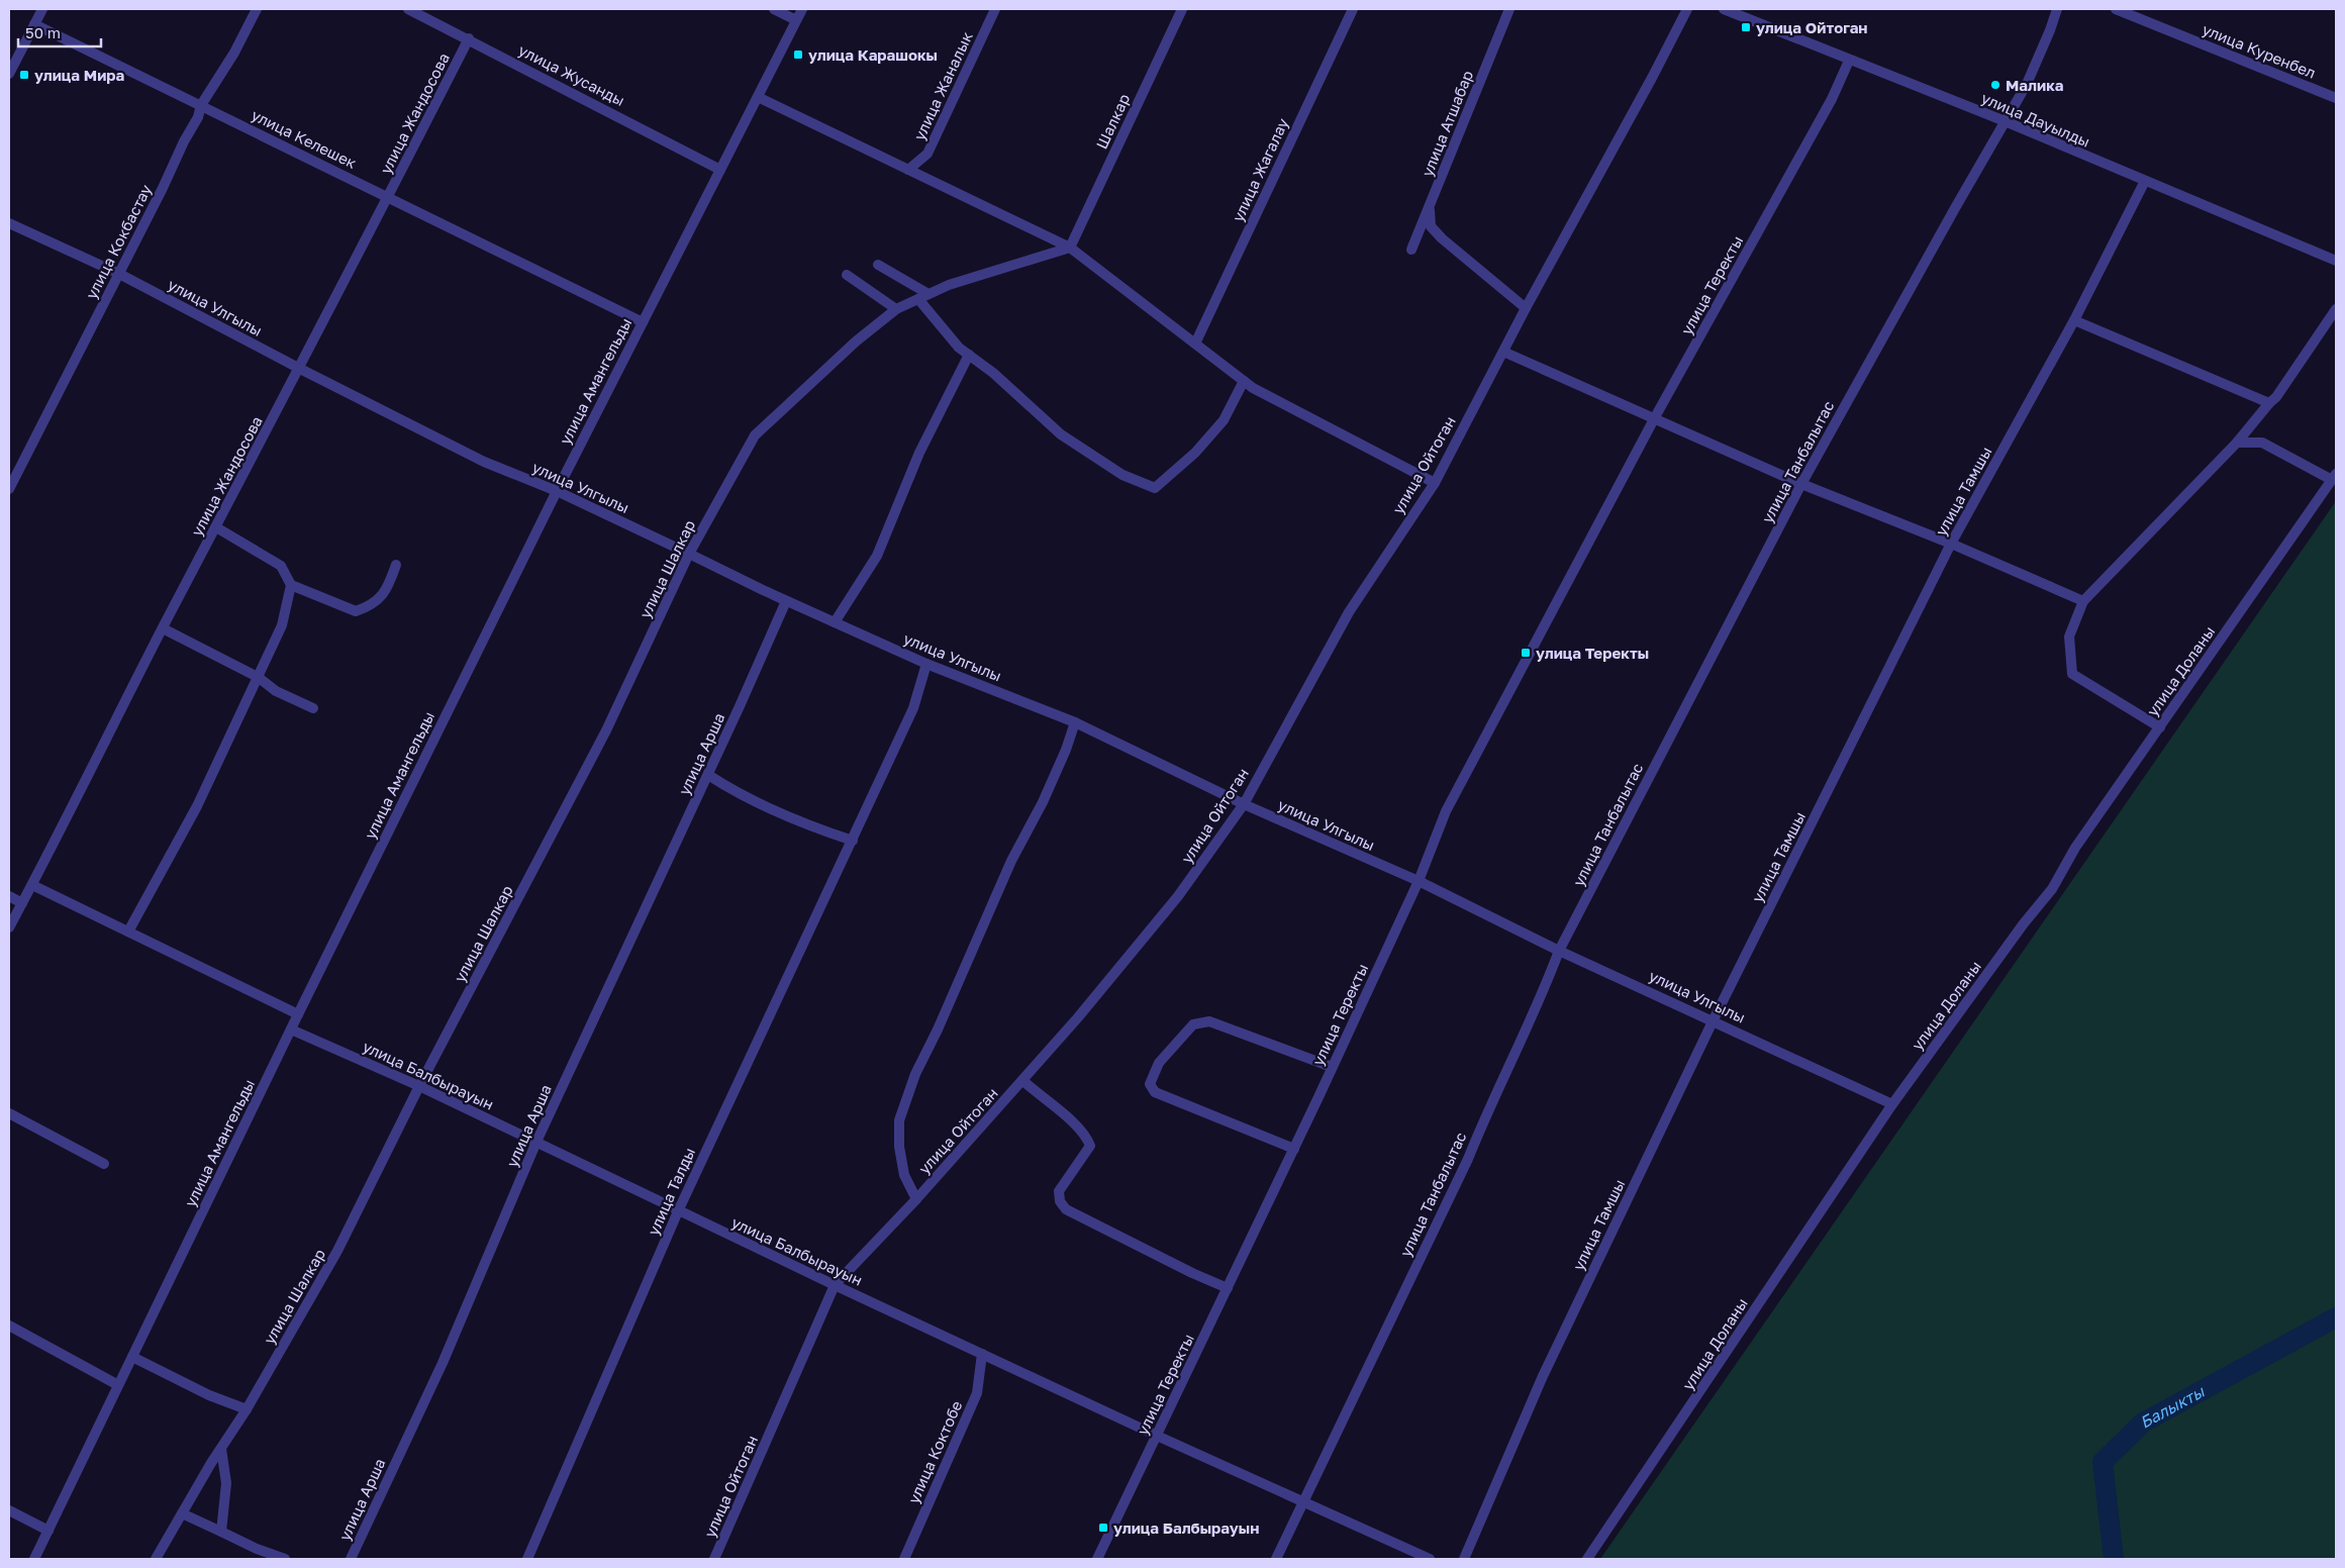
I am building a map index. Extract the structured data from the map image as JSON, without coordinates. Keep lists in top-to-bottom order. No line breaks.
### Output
{"streets":{"street":["улица Куренбел","улица Жусанды","улица Жаналык","улица Жандосова","улица Дауылды","Шалкар","улица Атшабар","улица Келешек","улица Жагалау","улица Кокбастау","улица Теректы","улица Улгылы","улица Амангельды","улица Танбалытас","улица Ойтоган","улица Тамшы","улица Шалкар","улица Доланы","улица Арша","улица Балбырауын","улица Талды","улица Коктобе"]},"crossings":[["улица Жусанды","улица Жандосова"],["улица Жусанды","улица Амангельды"],["улица Жандосова","улица Келешек"],["улица Жандосова","улица Улгылы"],["улица Дауылды","улица Теректы"],["улица Дауылды","улица Танбалытас"],["улица Дауылды","улица Тамшы"],["Шалкар","улица Шалкар"],["улица Келешек","улица Кокбастау"],["улица Келешек","улица Амангельды"],["улица Кокбастау","улица Улгылы"],["улица Теректы","улица Улгылы"],["улица Теректы","улица Балбырауын"],["улица Улгылы","улица Амангельды"],["улица Улгылы","улица Танбалытас"],["улица Улгылы","улица Ойтоган"],["улица Улгылы","улица Тамшы"],["улица Улгылы","улица Шалкар"],["улица Улгылы","улица Доланы"],["улица Улгылы","улица Арша"],["улица Улгылы","улица Талды"],["улица Амангельды","улица Балбырауын"],["улица Танбалытас","улица Балбырауын"],["улица Ойтоган","улица Балбырауын"],["улица Шалкар","улица Балбырауын"],["улица Арша","улица Балбырауын"],["улица Балбырауын","улица Талды"],["улица Балбырауын","улица Коктобе"]],"water":["Балыкты"],"places":{"transit":["улица Ойтоган","улица Карашокы","улица Мира","улица Теректы","улица Балбырауын"],"other":["Малика"]},"scale_bar":"50 m"}
